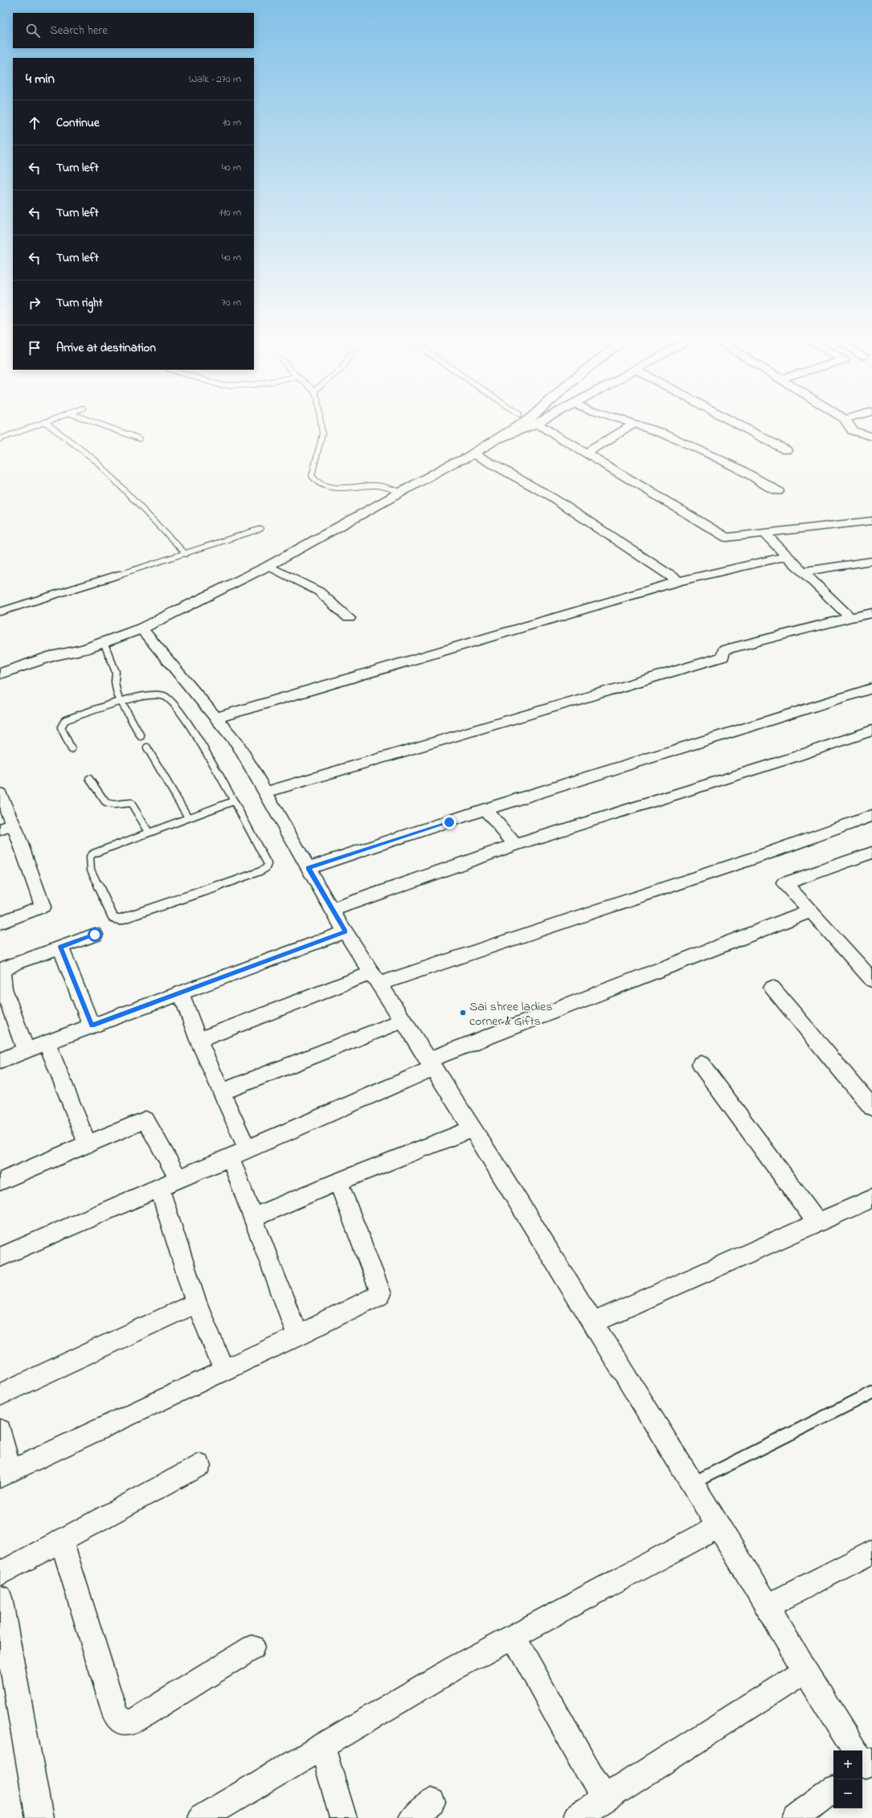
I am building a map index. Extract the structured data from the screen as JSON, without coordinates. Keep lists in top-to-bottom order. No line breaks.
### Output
{"places":["Sai shree ladies corner & Gifts"],"page":{"search":"Search here","heading":["4 min","Walk · 270 m"],"list":[["Continue","10 m"],["Turn left","40 m"],["Turn left","110 m"],["Turn left","40 m"],["Turn right","70 m"],"Arrive at destination"],"map_buttons":["+","−"]}}
